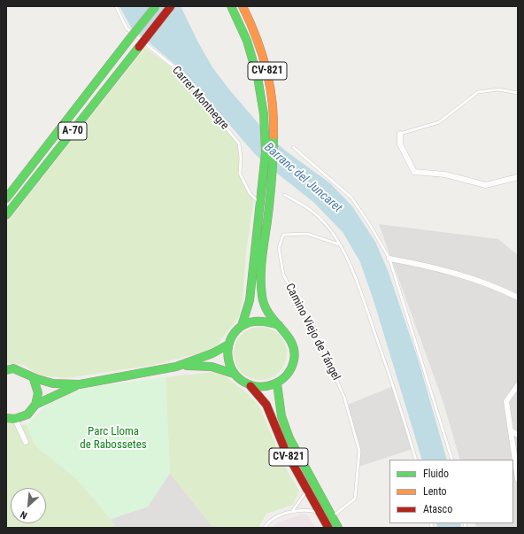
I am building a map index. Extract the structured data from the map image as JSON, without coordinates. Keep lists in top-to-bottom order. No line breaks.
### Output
{"streets":{"main road":["CV-821","A-70"],"lane":["Carrer Montnegre","Camino Viejo de Tángel"]},"crossings":[["CV-821","Carrer Montnegre"],["CV-821","Camino Viejo de Tángel"]],"water":["Barranc del Juncaret"],"parks":["Parc Lloma de Rabossetes"],"legend":["Fluido","Lento","Atasco"],"north":"bottom left"}
